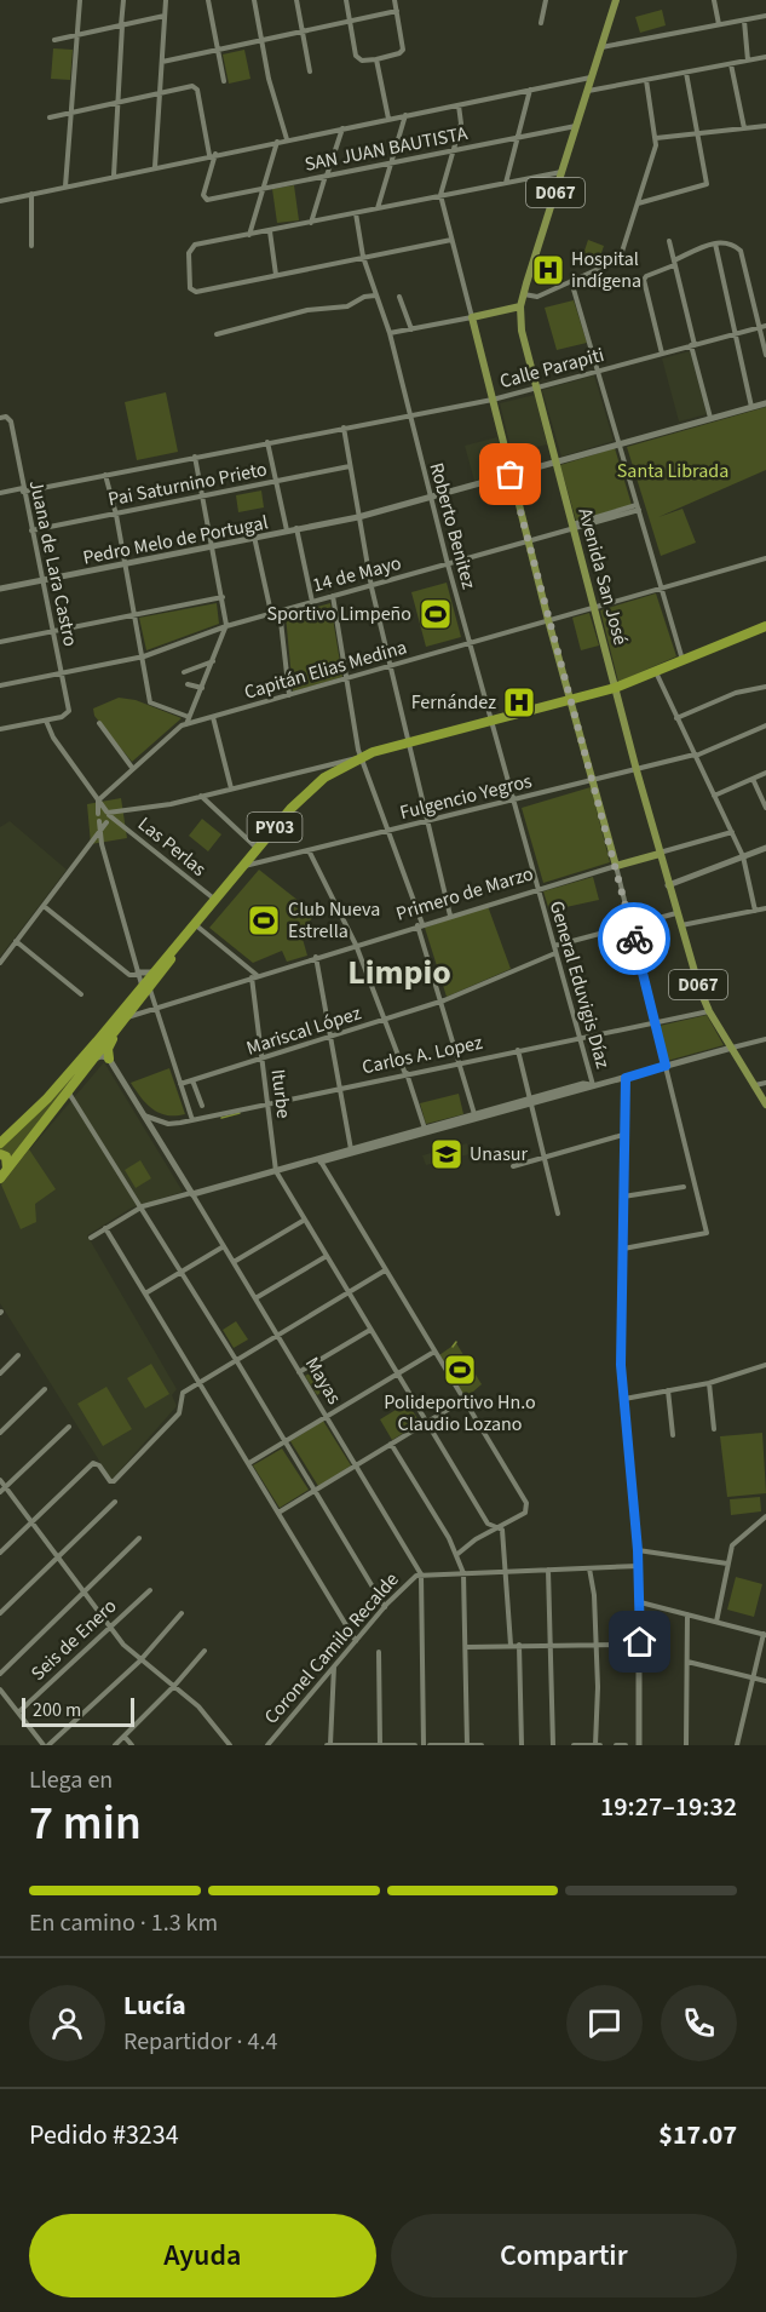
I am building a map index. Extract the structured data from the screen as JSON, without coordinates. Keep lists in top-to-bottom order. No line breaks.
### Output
{"streets":{"highway":["PY03"],"main road":["D067","Avenida San José","Primero de Marzo"],"street":["SAN JUAN BAUTISTA","Calle Parapiti","Pai Saturnino Prieto","Roberto Benitez","Pedro Melo de Portugal","Juana de Lara Castro","14 de Mayo","Capitán Elias Medina","Fulgencio Yegros","Las Perlas","General Eduvigis Díaz","Mariscal López","Carlos A. Lopez","Iturbe","Mayas","Seis de Enero","Coronel Camilo Recalde"]},"crossings":[["SAN JUAN BAUTISTA","D067"],["D067","Avenida San José"],["D067","Primero de Marzo"],["D067","Carlos A. Lopez"],["Calle Parapiti","Roberto Benitez"],["Calle Parapiti","Juana de Lara Castro"],["Calle Parapiti","Avenida San José"],["Pai Saturnino Prieto","Juana de Lara Castro"],["Roberto Benitez","Pedro Melo de Portugal"],["Roberto Benitez","14 de Mayo"],["Roberto Benitez","Capitán Elias Medina"],["Roberto Benitez","PY03"],["Roberto Benitez","General Eduvigis Díaz"],["Pedro Melo de Portugal","Juana de Lara Castro"],["Pedro Melo de Portugal","Avenida San José"],["Juana de Lara Castro","14 de Mayo"],["Juana de Lara Castro","Las Perlas"],["14 de Mayo","Avenida San José"],["Avenida San José","Capitán Elias Medina"],["Avenida San José","Fulgencio Yegros"],["Avenida San José","PY03"],["Avenida San José","Primero de Marzo"],["Capitán Elias Medina","Las Perlas"],["Fulgencio Yegros","PY03"],["Fulgencio Yegros","General Eduvigis Díaz"],["PY03","Las Perlas"],["PY03","Primero de Marzo"],["PY03","General Eduvigis Díaz"],["Primero de Marzo","General Eduvigis Díaz"],["Primero de Marzo","Iturbe"],["General Eduvigis Díaz","Mariscal López"],["General Eduvigis Díaz","Carlos A. Lopez"],["Mariscal López","Iturbe"],["Carlos A. Lopez","Iturbe"],["Carlos A. Lopez","Mayas"],["Mayas","Coronel Camilo Recalde"]],"districts":["Limpio"],"parks":["Santa Librada"],"places":{"hospital":["Hospital indígena","Fernández"],"sports":["Sportivo Limpeño","Club Nueva Estrella","Polideportivo Hn.o Claudio Lozano"],"school or university":["Unasur"]},"scale_bar":"200 m","page":{"scale":"200 m","heading":["7 min","Llega en","19:27–19:32"],"panel":["Lucía","Repartidor · 4.4","Pedido #3234","$17.07"],"bar":"En camino · 1.3 km","buttons":["Ayuda","Compartir"]}}
